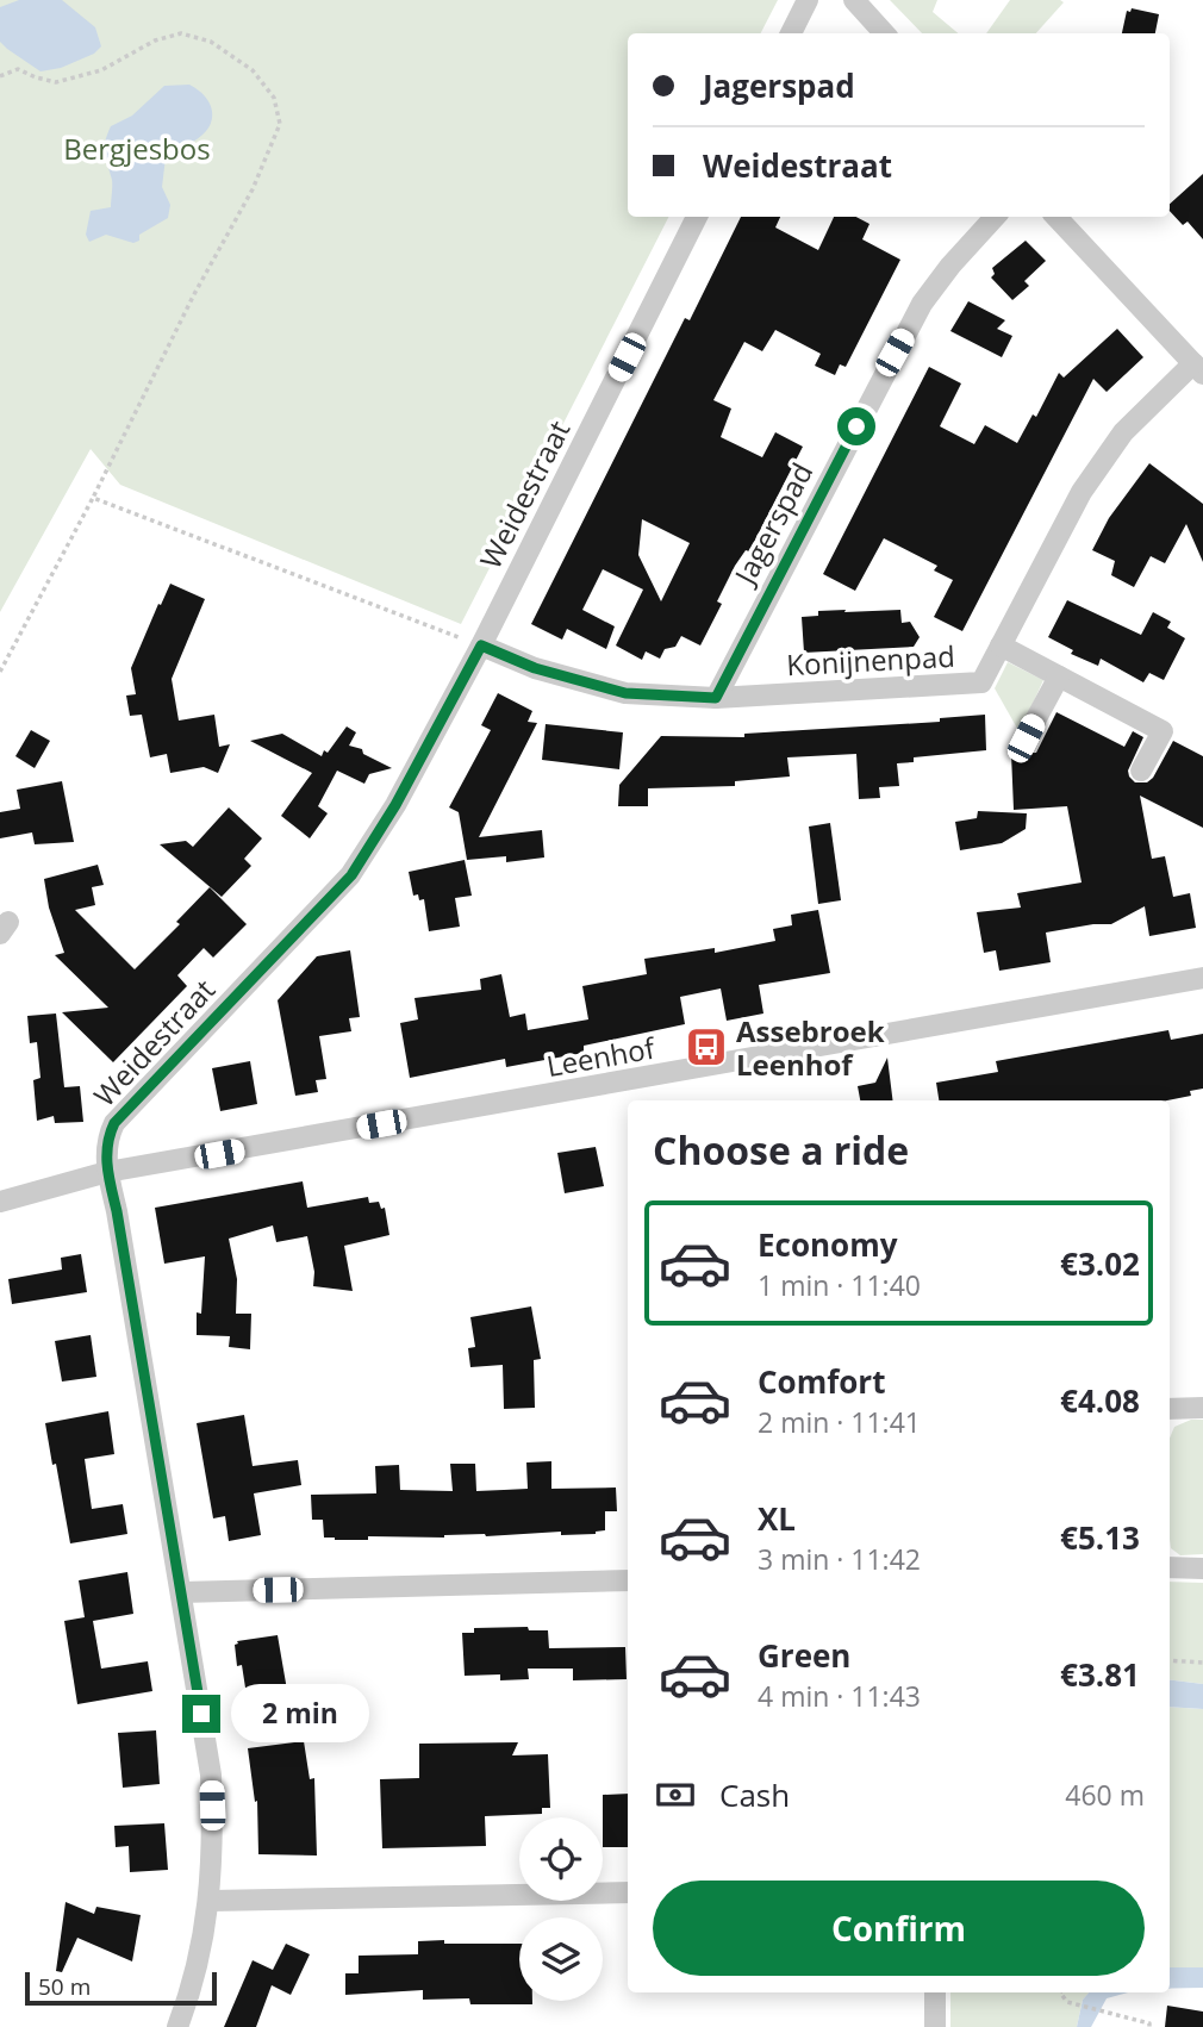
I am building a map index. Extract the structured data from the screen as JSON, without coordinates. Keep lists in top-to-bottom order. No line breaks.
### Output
{"streets":{"street":["Weidestraat","Jagerspad","Konijnenpad","Leenhof"]},"crossings":[["Weidestraat","Konijnenpad"],["Weidestraat","Leenhof"],["Jagerspad","Konijnenpad"]],"parks":["Bergjesbos"],"places":{"bus stop":["Assebroek Leenhof"]},"scale_bar":"50 m","page":{"banner":["Jagerspad","Weidestraat"],"heading":"Choose a ride","list":[{"name":"Economy","note":"1 min · 11:40","value":"€3.02"},{"name":"Comfort","note":"2 min · 11:41","value":"€4.08"},{"name":"XL","note":"3 min · 11:42","value":"€5.13"},{"name":"Green","note":"4 min · 11:43","value":"€3.81"}],"bubble":"2 min","pay":["Cash","460 m"],"buttons":"Confirm","scale":"50 m"}}
